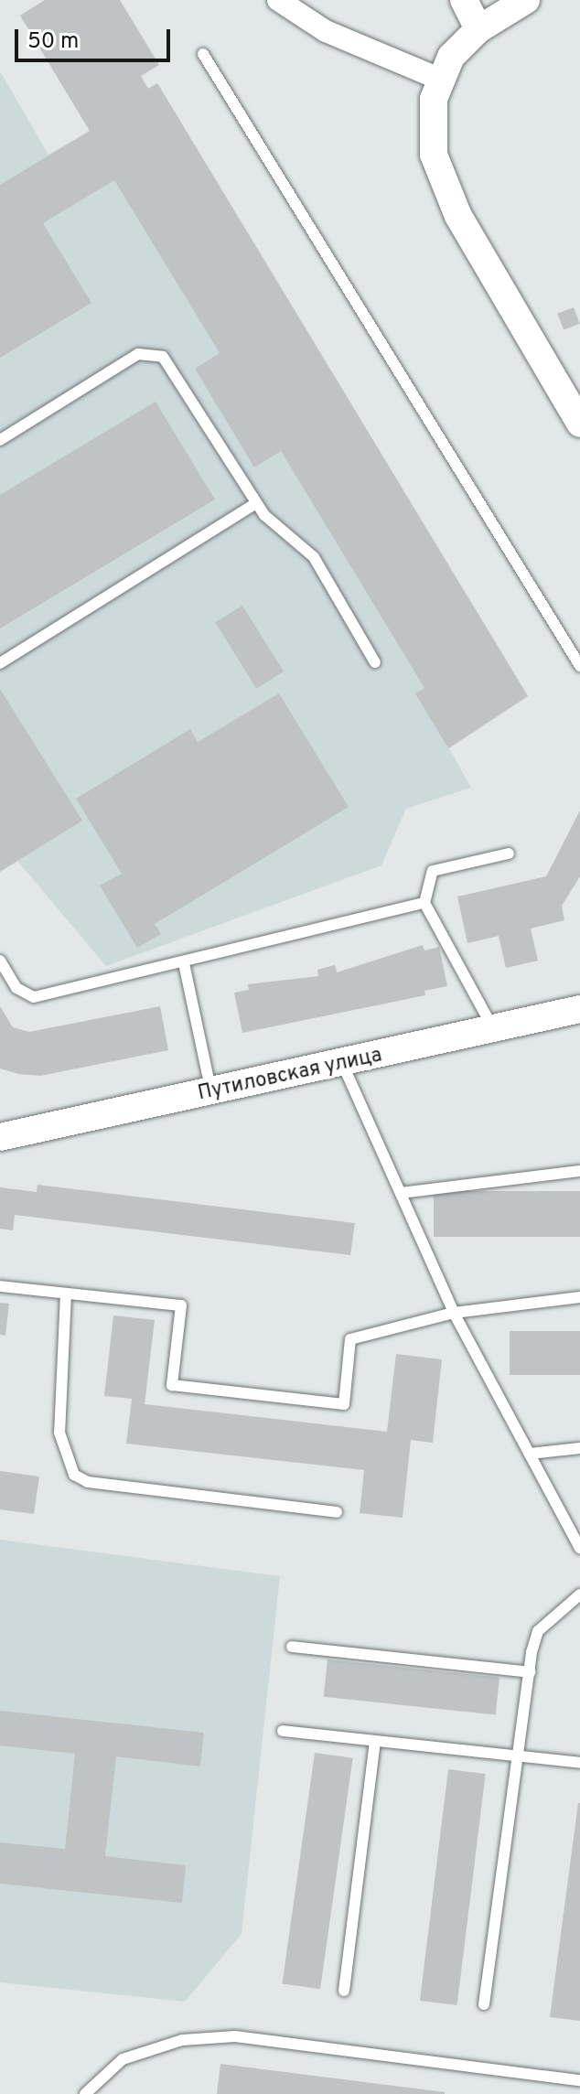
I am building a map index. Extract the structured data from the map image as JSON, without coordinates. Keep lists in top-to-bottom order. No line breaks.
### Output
{"streets":{"street":["Путиловская улица"]},"scale_bar":"50 m"}
